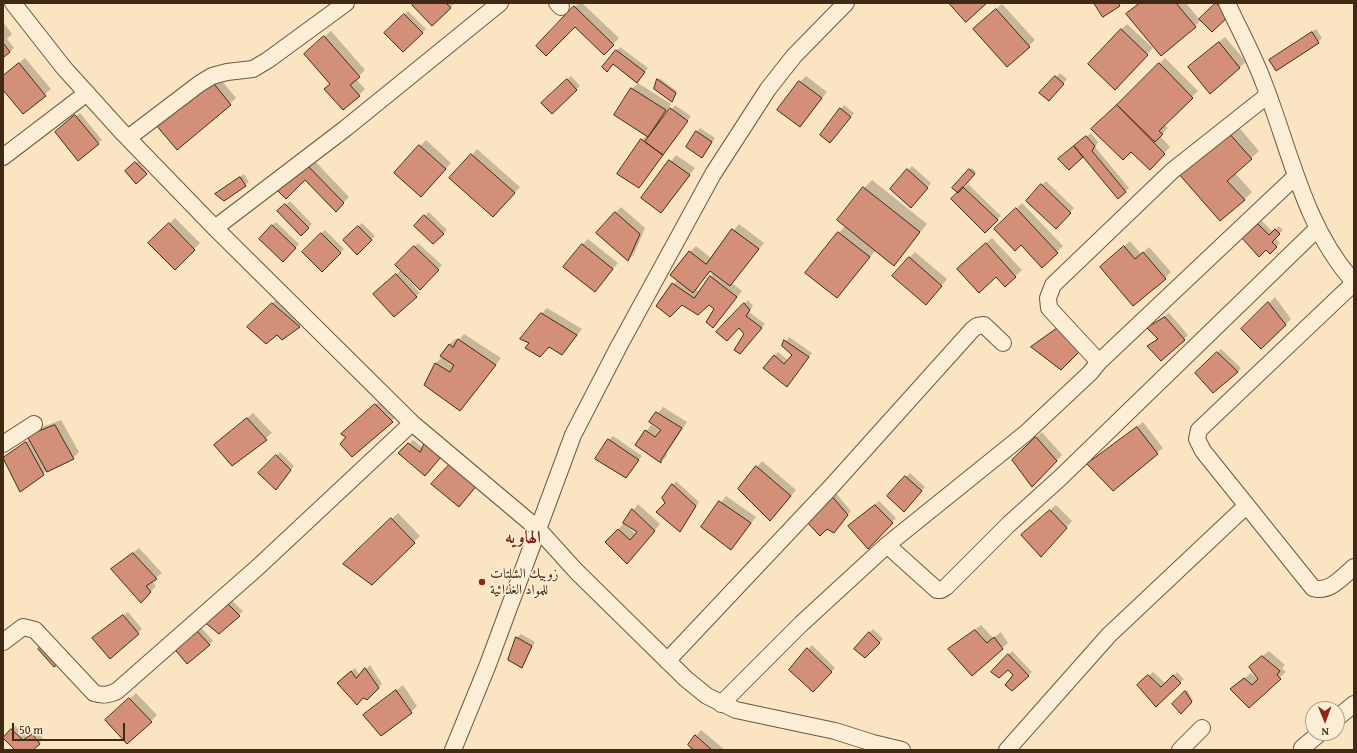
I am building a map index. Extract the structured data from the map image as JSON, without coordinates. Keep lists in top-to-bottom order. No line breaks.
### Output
{"districts":["الهاويه"],"places":["زوبيك الشلتات للمواد الغذائية"],"scale_bar":"50 m","north":"bottom"}
